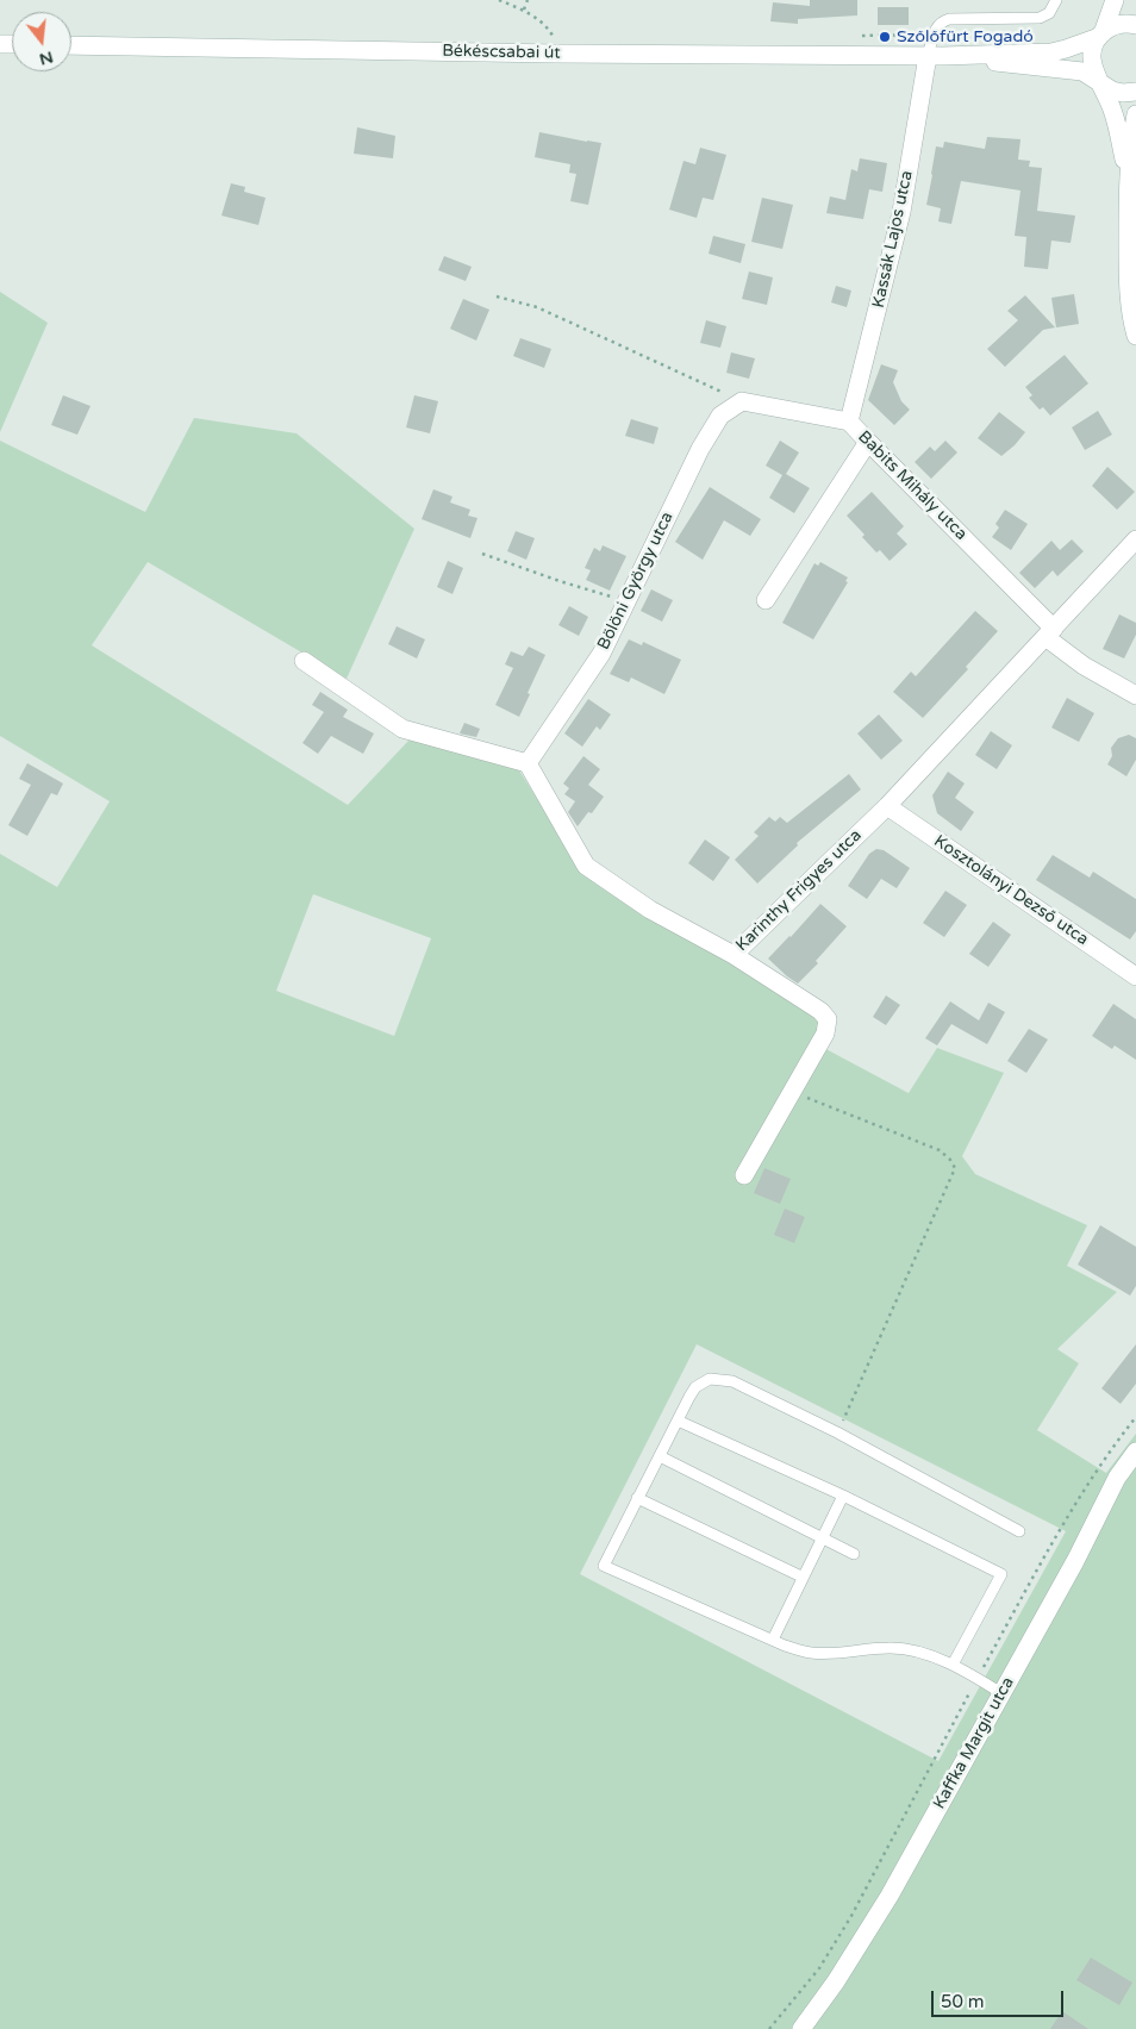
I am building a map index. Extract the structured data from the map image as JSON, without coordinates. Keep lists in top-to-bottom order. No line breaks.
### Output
{"streets":{"street":["Békéscsabai út","Kassák Lajos utca","Babits Mihály utca","Bölöni György utca","Karinthy Frigyes utca","Kosztolányi Dezső utca","Kaffka Margit utca"]},"crossings":[["Békéscsabai út","Kassák Lajos utca"],["Kassák Lajos utca","Babits Mihály utca"],["Babits Mihály utca","Bölöni György utca"],["Babits Mihály utca","Karinthy Frigyes utca"],["Bölöni György utca","Karinthy Frigyes utca"],["Karinthy Frigyes utca","Kosztolányi Dezső utca"]],"places":["Szőlőfürt Fogadó"],"scale_bar":"50 m","north":"bottom"}
